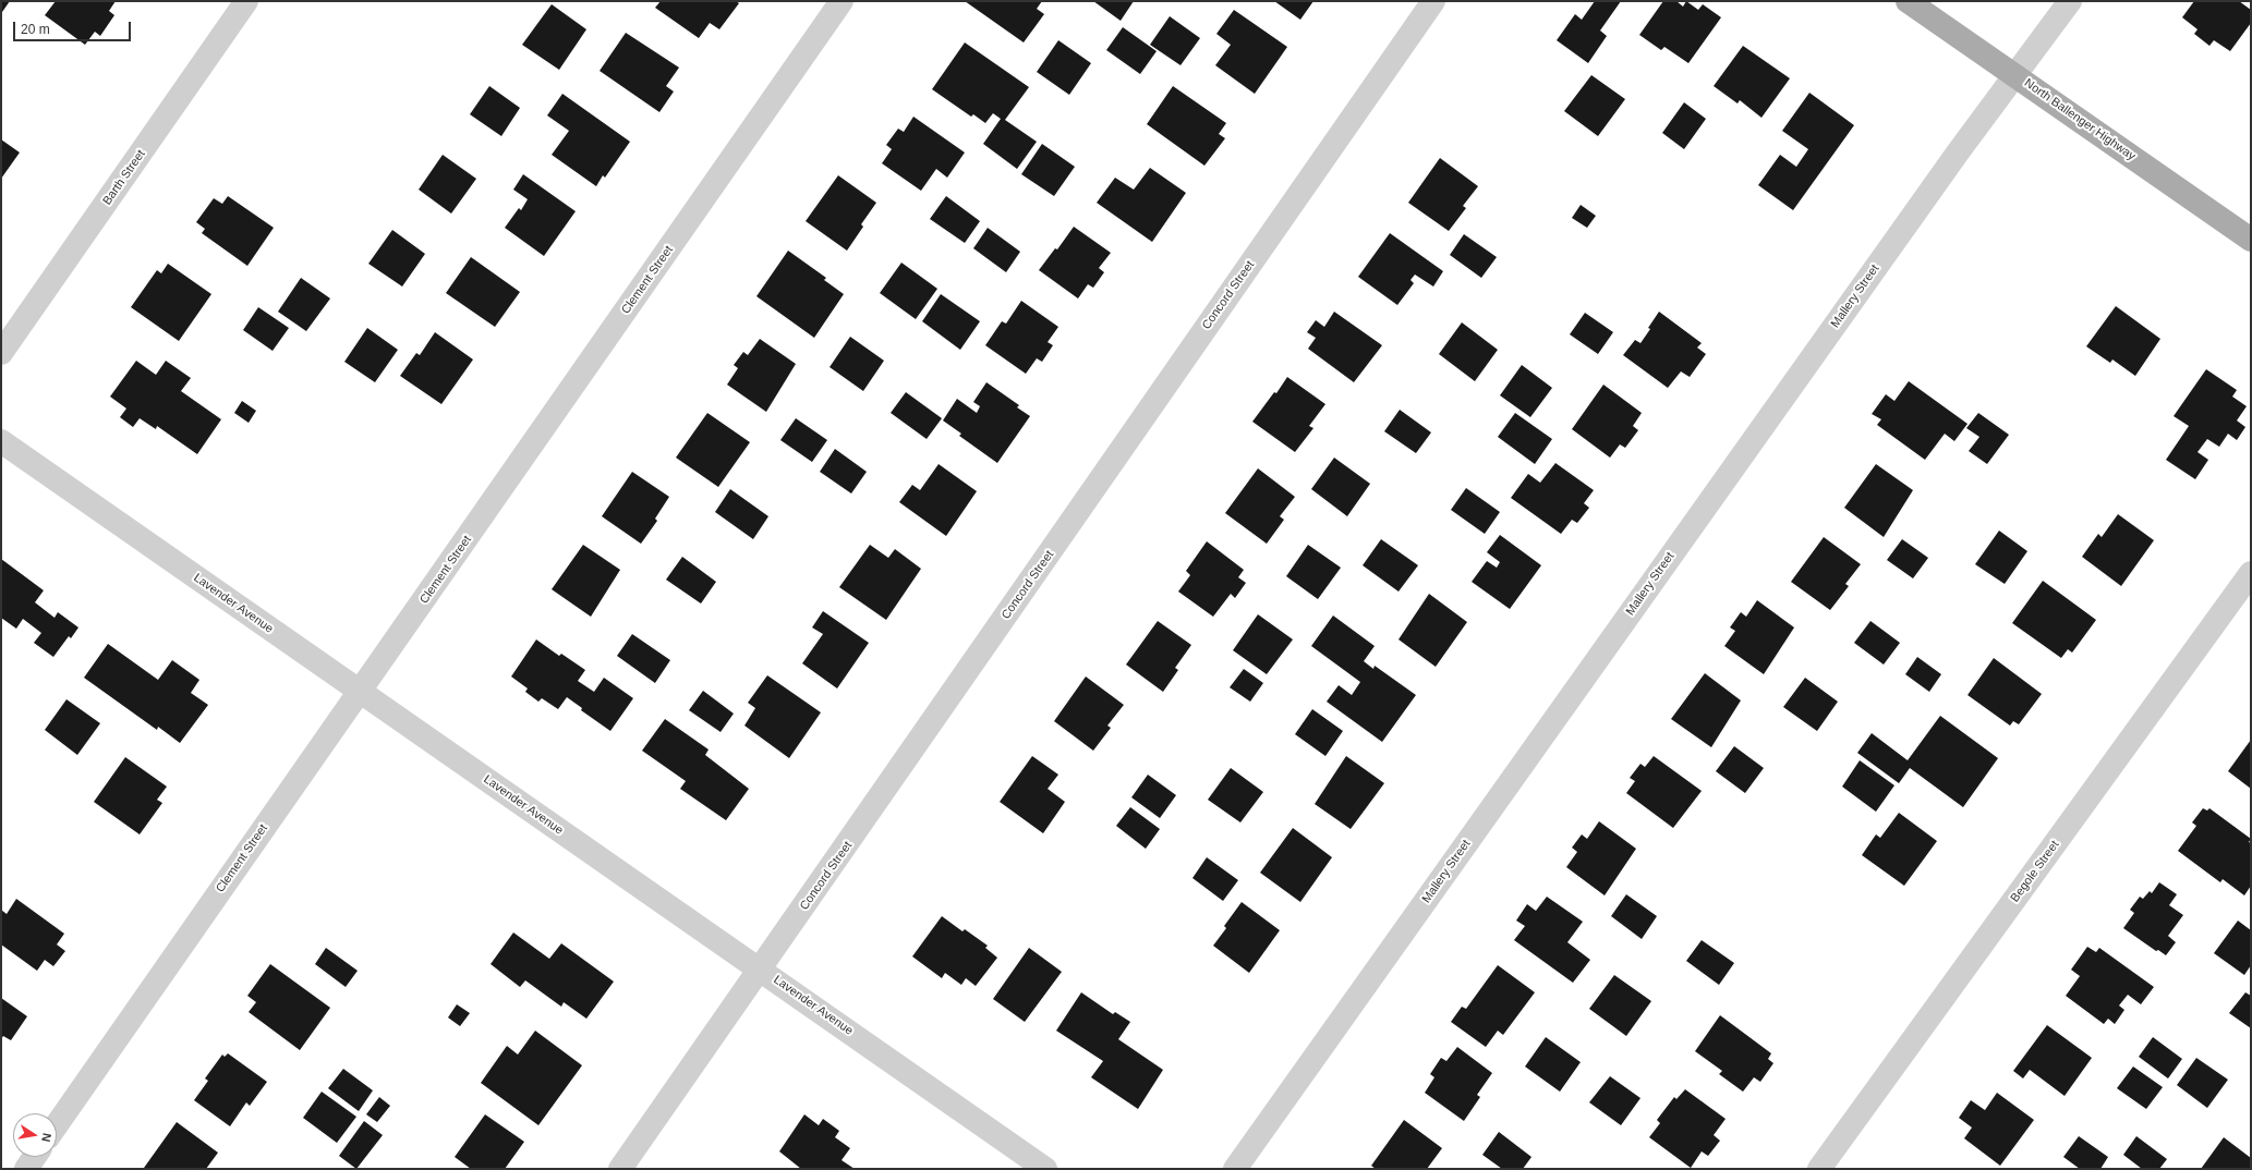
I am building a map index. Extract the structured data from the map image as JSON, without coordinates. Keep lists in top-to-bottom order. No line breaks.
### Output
{"streets":{"main road":["North Ballenger Highway"],"street":["Barth Street","Clement Street","Concord Street","Mallery Street","Lavender Avenue","Begole Street"]},"crossings":[["North Ballenger Highway","Mallery Street"],["Clement Street","Lavender Avenue"],["Concord Street","Lavender Avenue"]],"scale_bar":"20 m","north":"right"}
